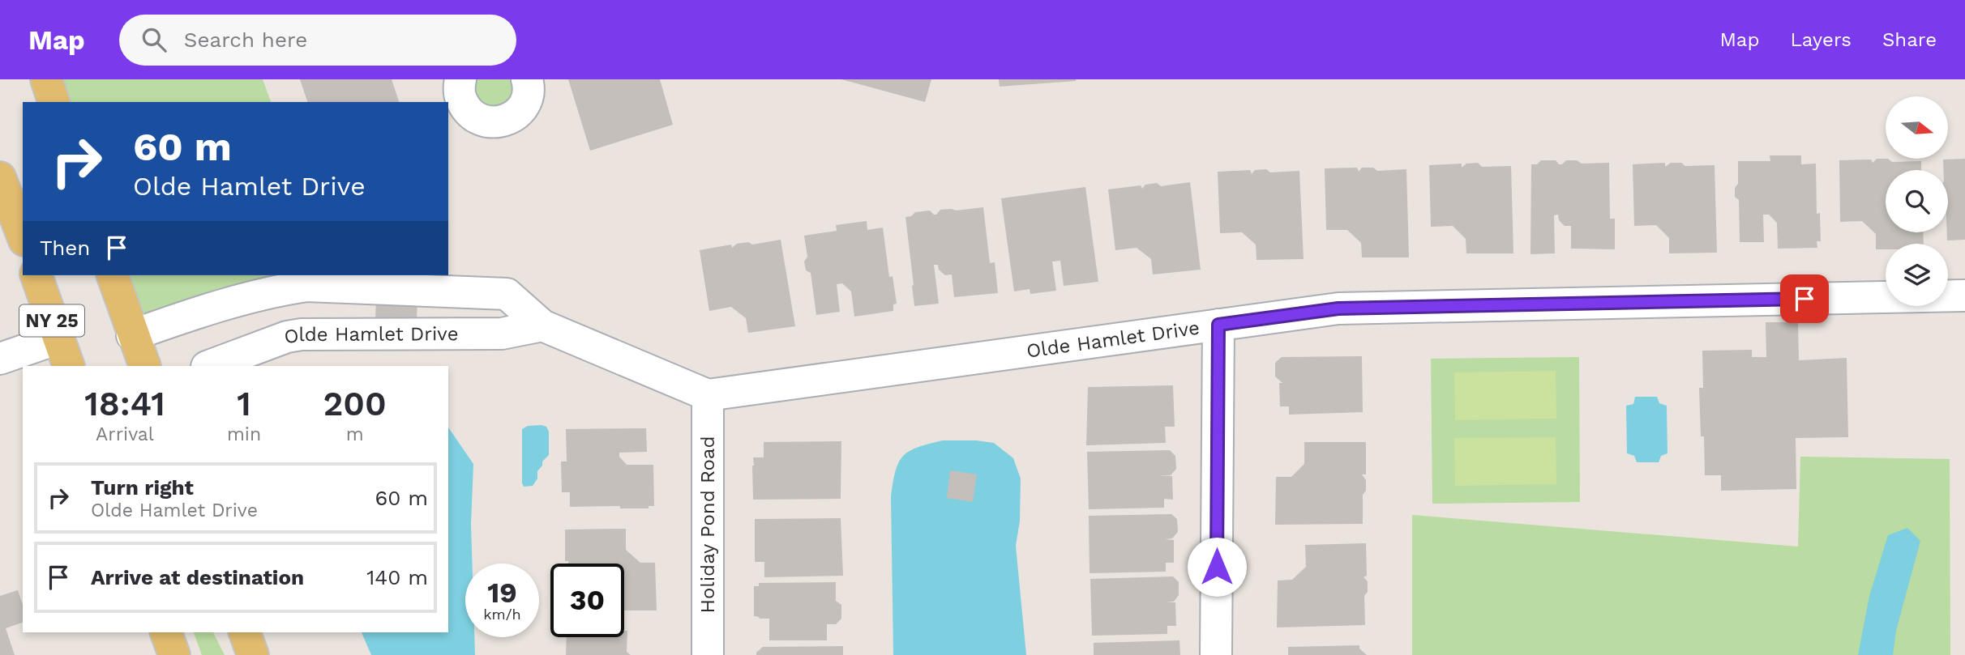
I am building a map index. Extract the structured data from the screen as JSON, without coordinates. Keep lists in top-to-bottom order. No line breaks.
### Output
{"streets":{"main road":["NY 25"],"street":["Olde Hamlet Drive","Holiday Pond Road"]},"crossings":[["Olde Hamlet Drive","Holiday Pond Road"]],"north":"right","page":{"header":"Map","search":"Search here","nav":["Map","Layers","Share"],"turn":["60 m","Olde Hamlet Drive"],"then":"Then","eta":["18:41","Arrival","1","min","200","m"],"list":[{"name":"Turn right","note":"Olde Hamlet Drive","value":"60 m"},{"name":"Arrive at destination","value":"140 m"}],"speed":"19 km/h","limit":"30"}}
